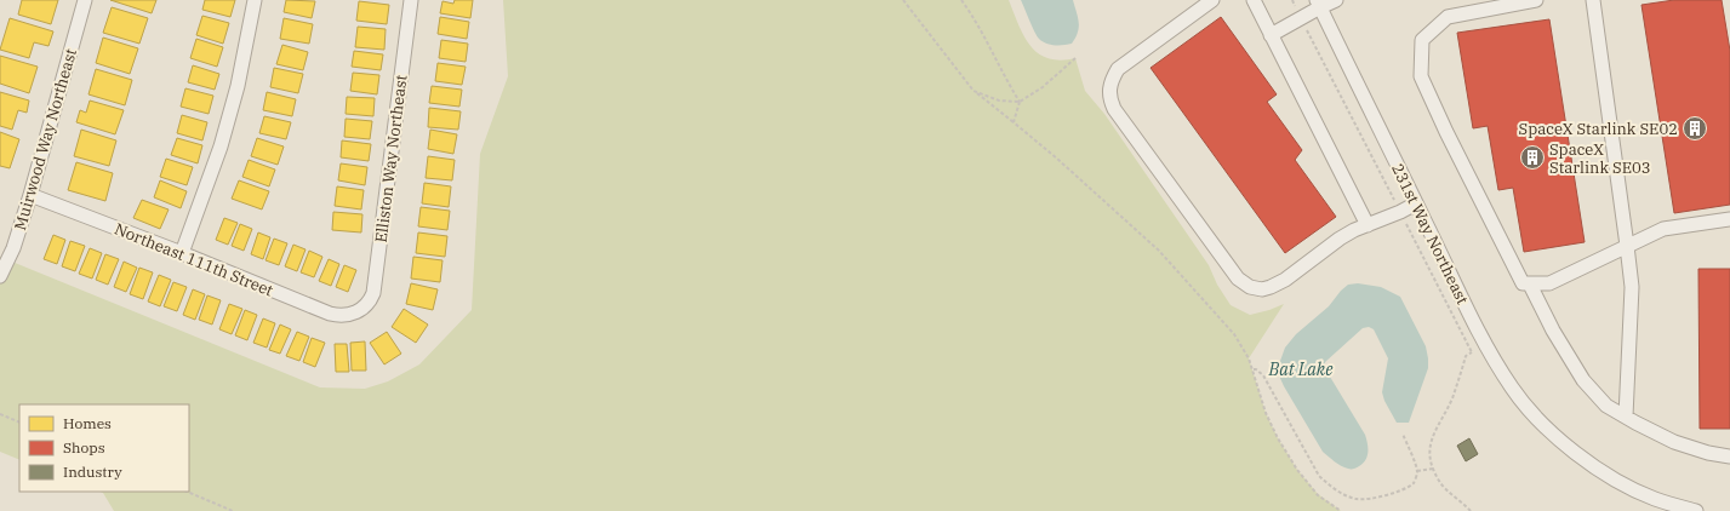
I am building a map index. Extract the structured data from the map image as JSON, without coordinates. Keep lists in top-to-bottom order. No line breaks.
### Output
{"streets":{"street":["Muirwood Way Northeast","Elliston Way Northeast","231st Way Northeast","Northeast 111th Street"]},"crossings":[["Muirwood Way Northeast","Northeast 111th Street"],["Elliston Way Northeast","Northeast 111th Street"]],"water":["Bat Lake"],"places":{"building":["SpaceX Starlink SE02","SpaceX Starlink SE03"]},"legend":["Homes","Shops","Industry"]}
